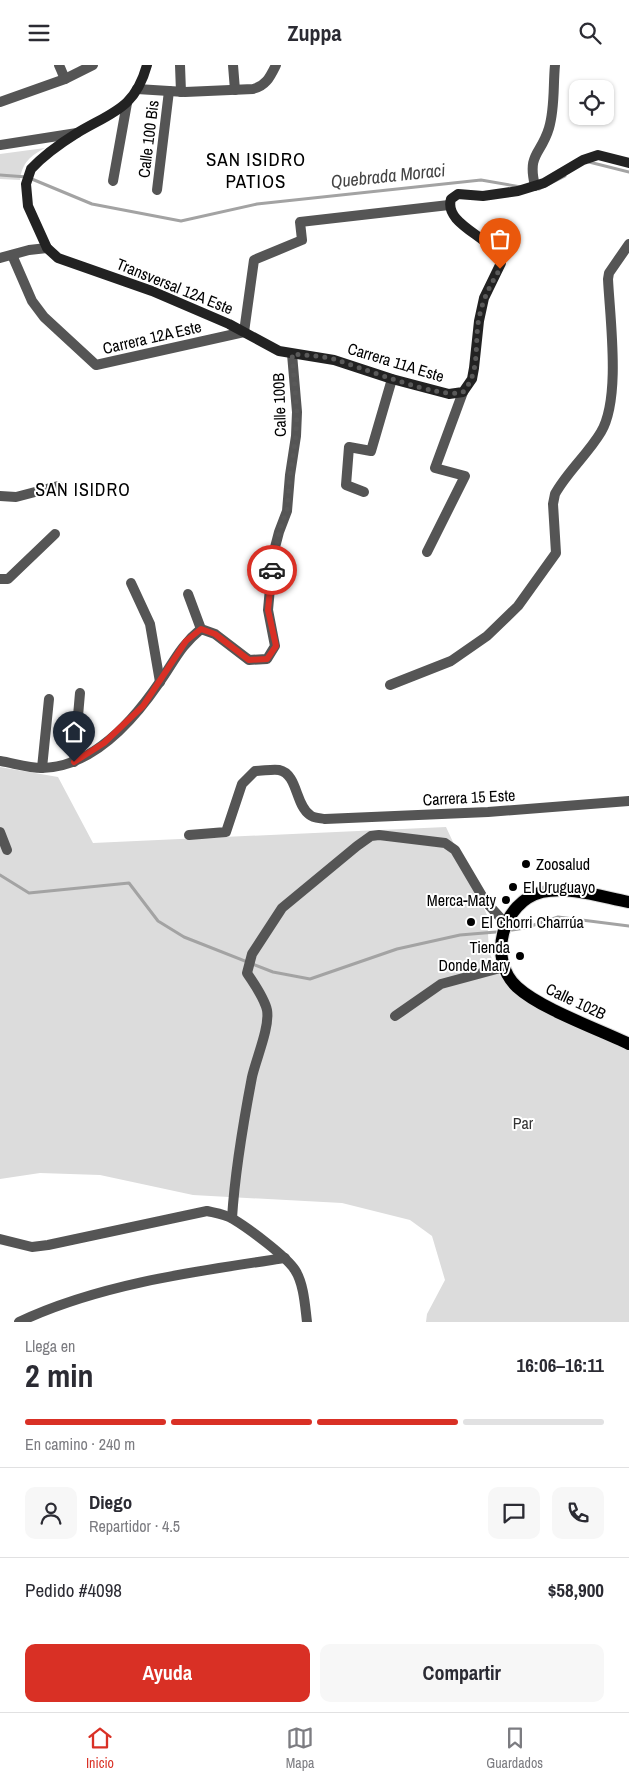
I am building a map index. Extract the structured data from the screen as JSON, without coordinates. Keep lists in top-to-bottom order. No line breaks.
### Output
{"streets":{"main road":["Calle 102B"],"street":["Calle 100 Bis","Transversal 12A Este","Carrera 12A Este","Carrera 11A Este","Calle 100B","Carrera 15 Este"]},"crossings":[["Transversal 12A Este","Carrera 12A Este"],["Transversal 12A Este","Carrera 11A Este"],["Transversal 12A Este","Calle 100B"],["Carrera 11A Este","Calle 100B"]],"districts":["SAN ISIDRO PATIOS","SAN ISIDRO"],"water":["Quebrada Moraci"],"parks":["Par"],"places":["Zoosalud","El Uruguayo","Merca-Maty","El Chorri Charrúa","Tienda Donde Mary"],"page":{"header":"Zuppa","heading":["2 min","Llega en","16:06–16:11"],"panel":["Diego","Repartidor · 4.5","Pedido #4098","$58,900"],"bar":"En camino · 240 m","buttons":["Ayuda","Compartir"],"tabs":["Inicio","Mapa","Guardados"]}}
